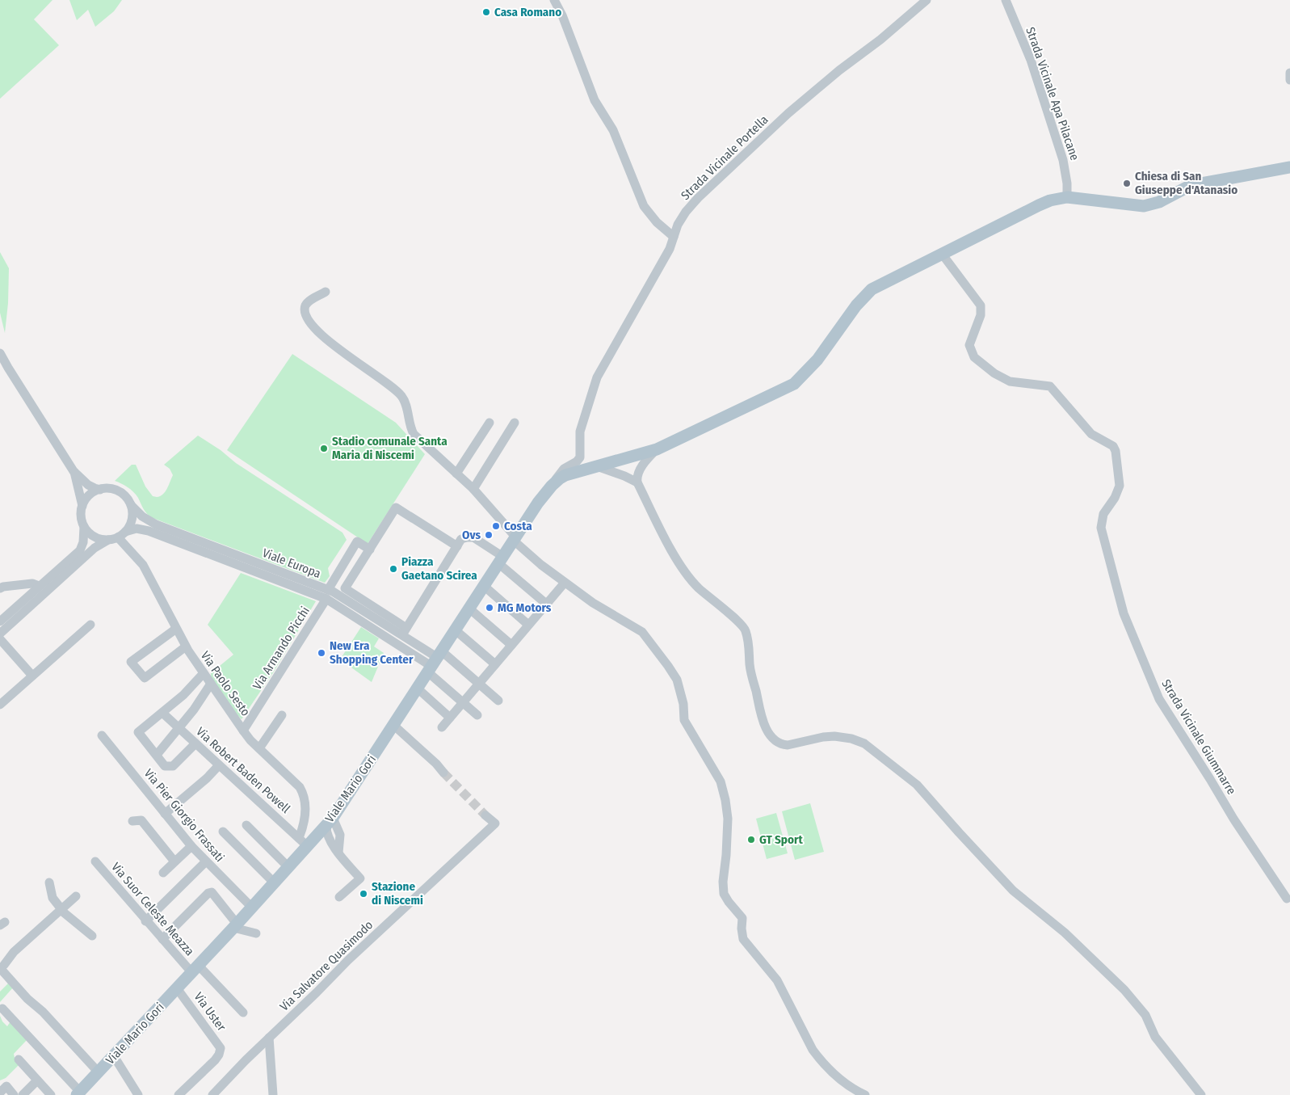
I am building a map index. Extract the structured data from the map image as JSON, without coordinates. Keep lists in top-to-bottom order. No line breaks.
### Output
{"streets":{"main road":["Viale Mario Gori"],"street":["Strada Vicinale Apa Pilacane","Strada Vicinale Portella","Viale Europa","Via Armando Picchi","Via Paolo Sesto","Strada Vicinale Giummarre","Via Robert Baden Powell","Via Pier Giorgio Frassati","Via Suor Celeste Meazza","Via Salvatore Quasimodo","Via Uster"]},"crossings":[["Strada Vicinale Apa Pilacane","Viale Mario Gori"],["Strada Vicinale Portella","Viale Mario Gori"],["Viale Europa","Via Armando Picchi"],["Viale Europa","Via Paolo Sesto"],["Viale Europa","Viale Mario Gori"],["Via Armando Picchi","Via Paolo Sesto"],["Via Paolo Sesto","Via Robert Baden Powell"],["Via Paolo Sesto","Viale Mario Gori"],["Strada Vicinale Giummarre","Viale Mario Gori"],["Via Robert Baden Powell","Viale Mario Gori"],["Viale Mario Gori","Via Pier Giorgio Frassati"],["Viale Mario Gori","Via Suor Celeste Meazza"],["Viale Mario Gori","Via Uster"]],"places":["Casa Romano","Chiesa di San Giuseppe d'Atanasio","Stadio comunale Santa Maria di Niscemi","Costa","Ovs","Piazza Gaetano Scirea","MG Motors","New Era Shopping Center","GT Sport","Stazione di Niscemi"]}
